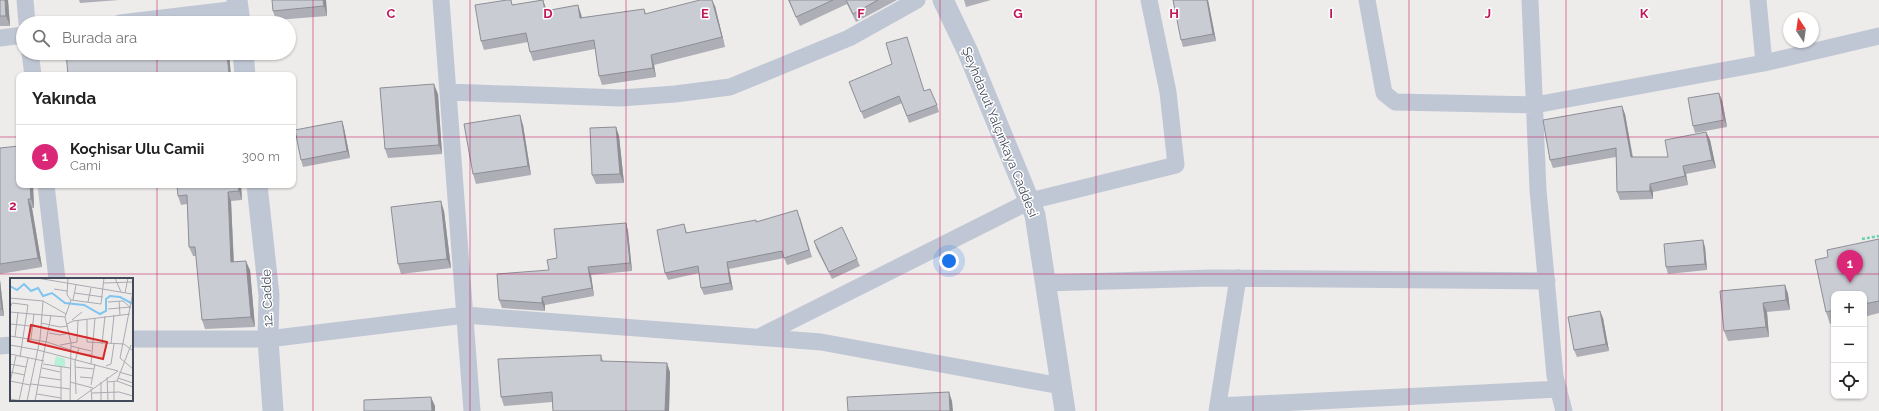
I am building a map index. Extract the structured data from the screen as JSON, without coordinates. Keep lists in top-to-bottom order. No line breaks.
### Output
{"streets":{"street":["Şeyhdavut Yalçınkaya Caddesi","12. Cadde"]},"north":"top","page":{"search":"Burada ara","heading":"Yakında","list":[{"mark":"1","name":"Koçhisar Ulu Camii","note":"Cami","value":"300 m"}],"pins":"1","map_buttons":["+","−"]},"grid":{"columns":["C","D","E","F","G","H","I","J","K"],"rows":["2"]}}
